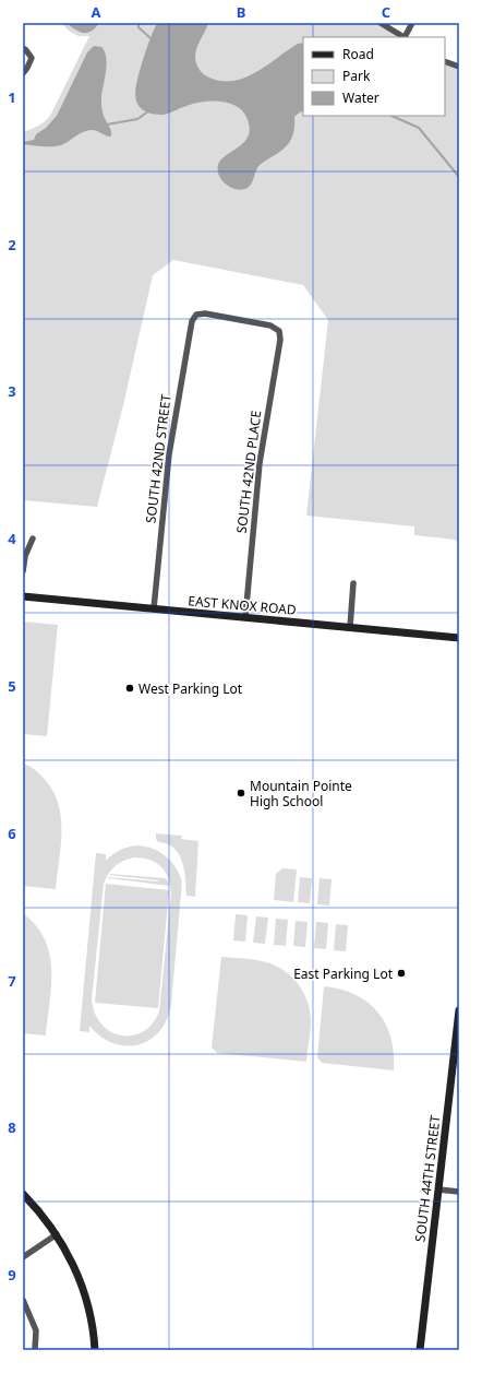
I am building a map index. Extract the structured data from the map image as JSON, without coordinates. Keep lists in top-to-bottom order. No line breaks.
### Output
{"streets":{"street":["SOUTH 42ND STREET","SOUTH 42ND PLACE","EAST KNOX ROAD","SOUTH 44TH STREET"]},"crossings":[["SOUTH 42ND STREET","SOUTH 42ND PLACE"],["SOUTH 42ND STREET","EAST KNOX ROAD"],["SOUTH 42ND PLACE","EAST KNOX ROAD"]],"places":["West Parking Lot","Mountain Pointe High School","East Parking Lot"],"legend":["Road","Park","Water"],"grid":{"columns":["A","B","C"],"rows":["1","2","3","4","5","6","7","8","9"]}}
